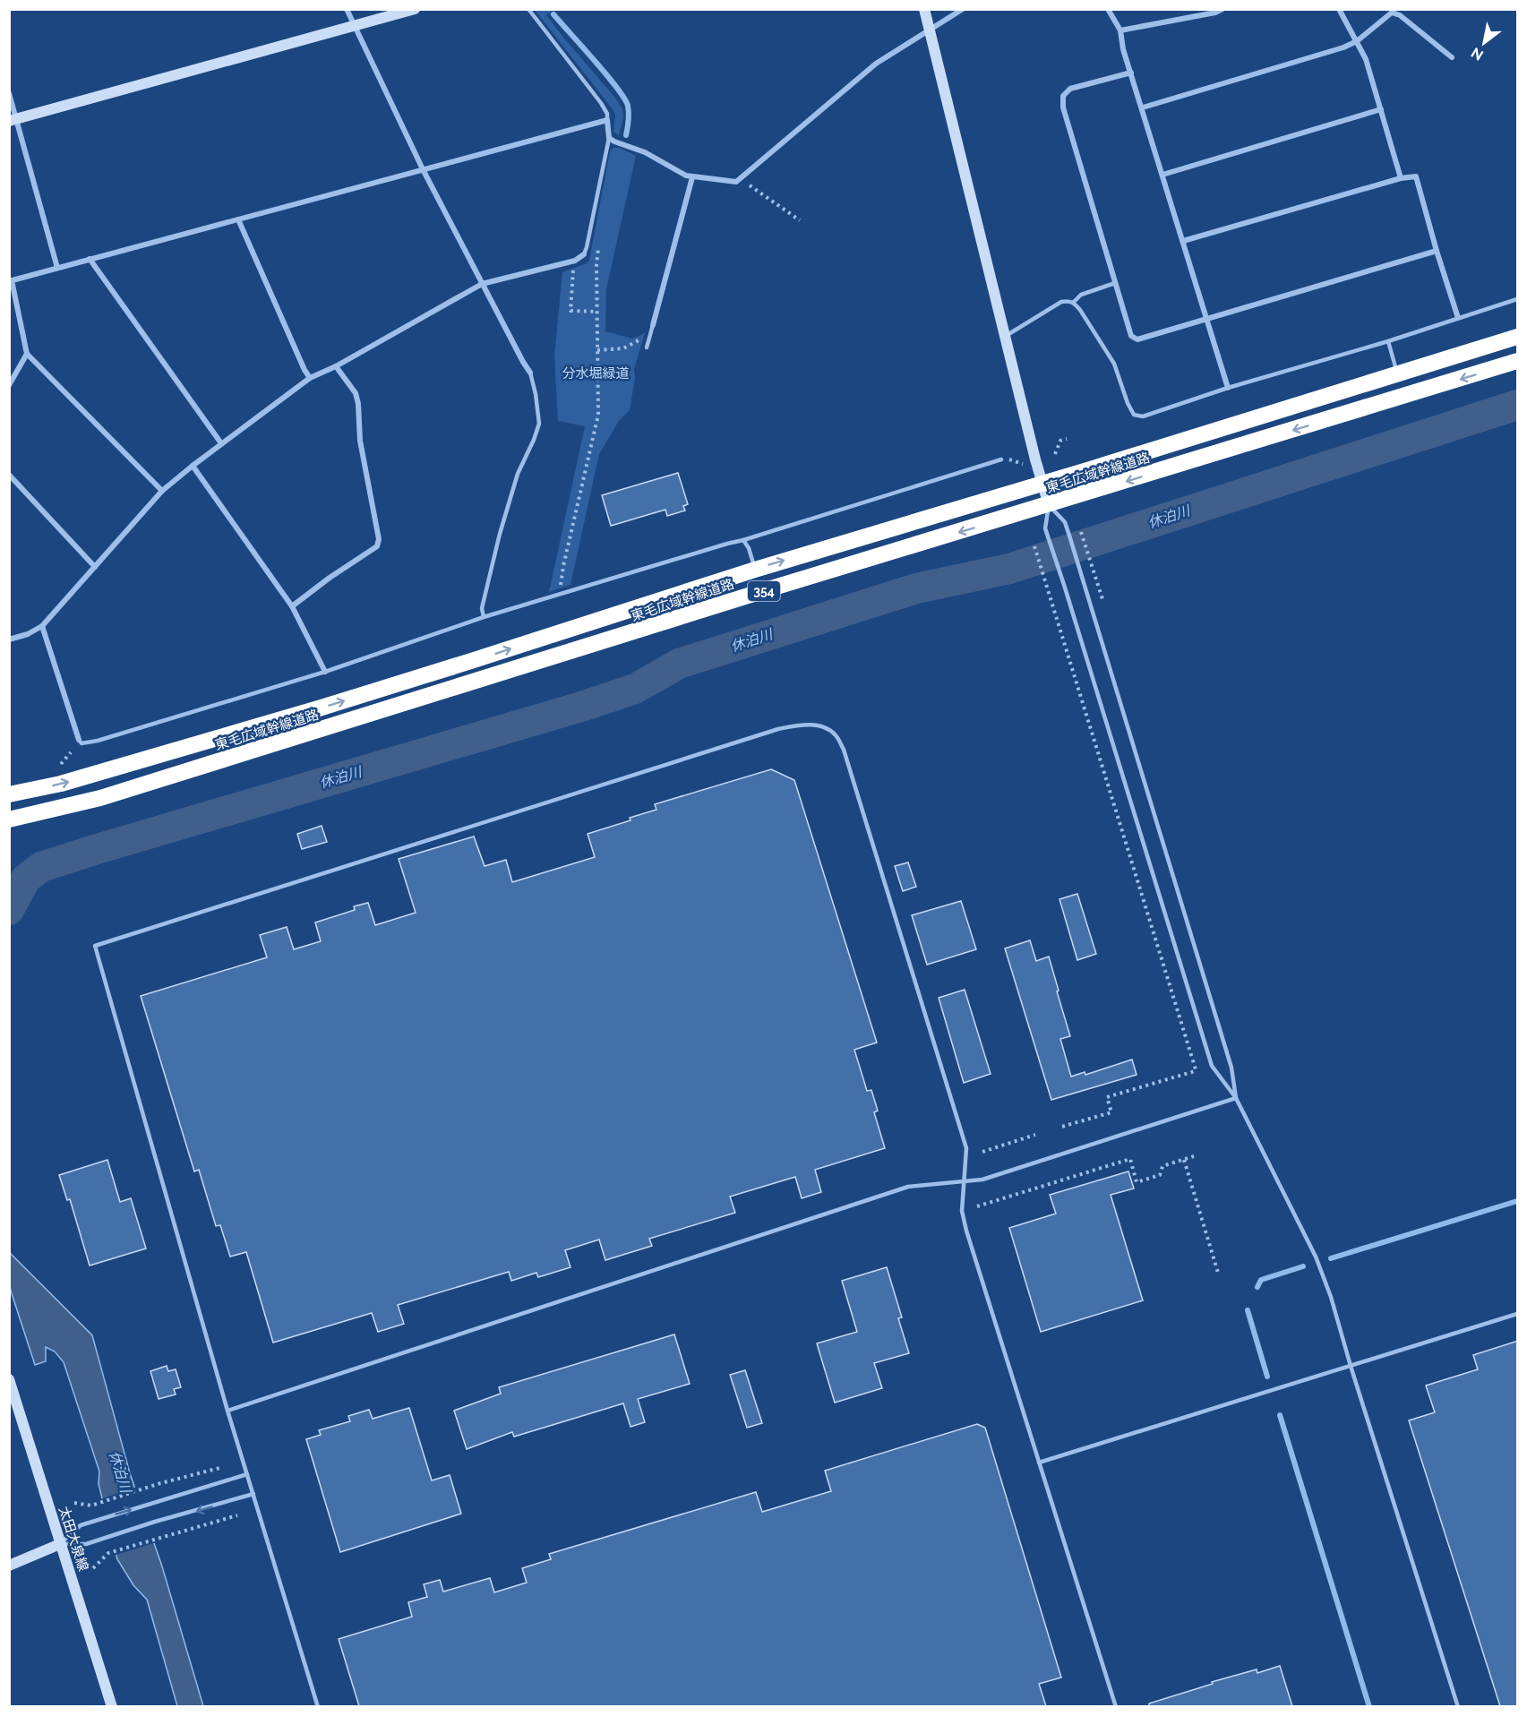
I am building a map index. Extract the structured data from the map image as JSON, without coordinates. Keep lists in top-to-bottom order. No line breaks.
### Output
{"streets":{"highway":["東毛広域幹線道路","354"],"street":["太田大泉線"]},"water":["休泊川"],"parks":["分水堀緑道"],"north":"bottom left"}
